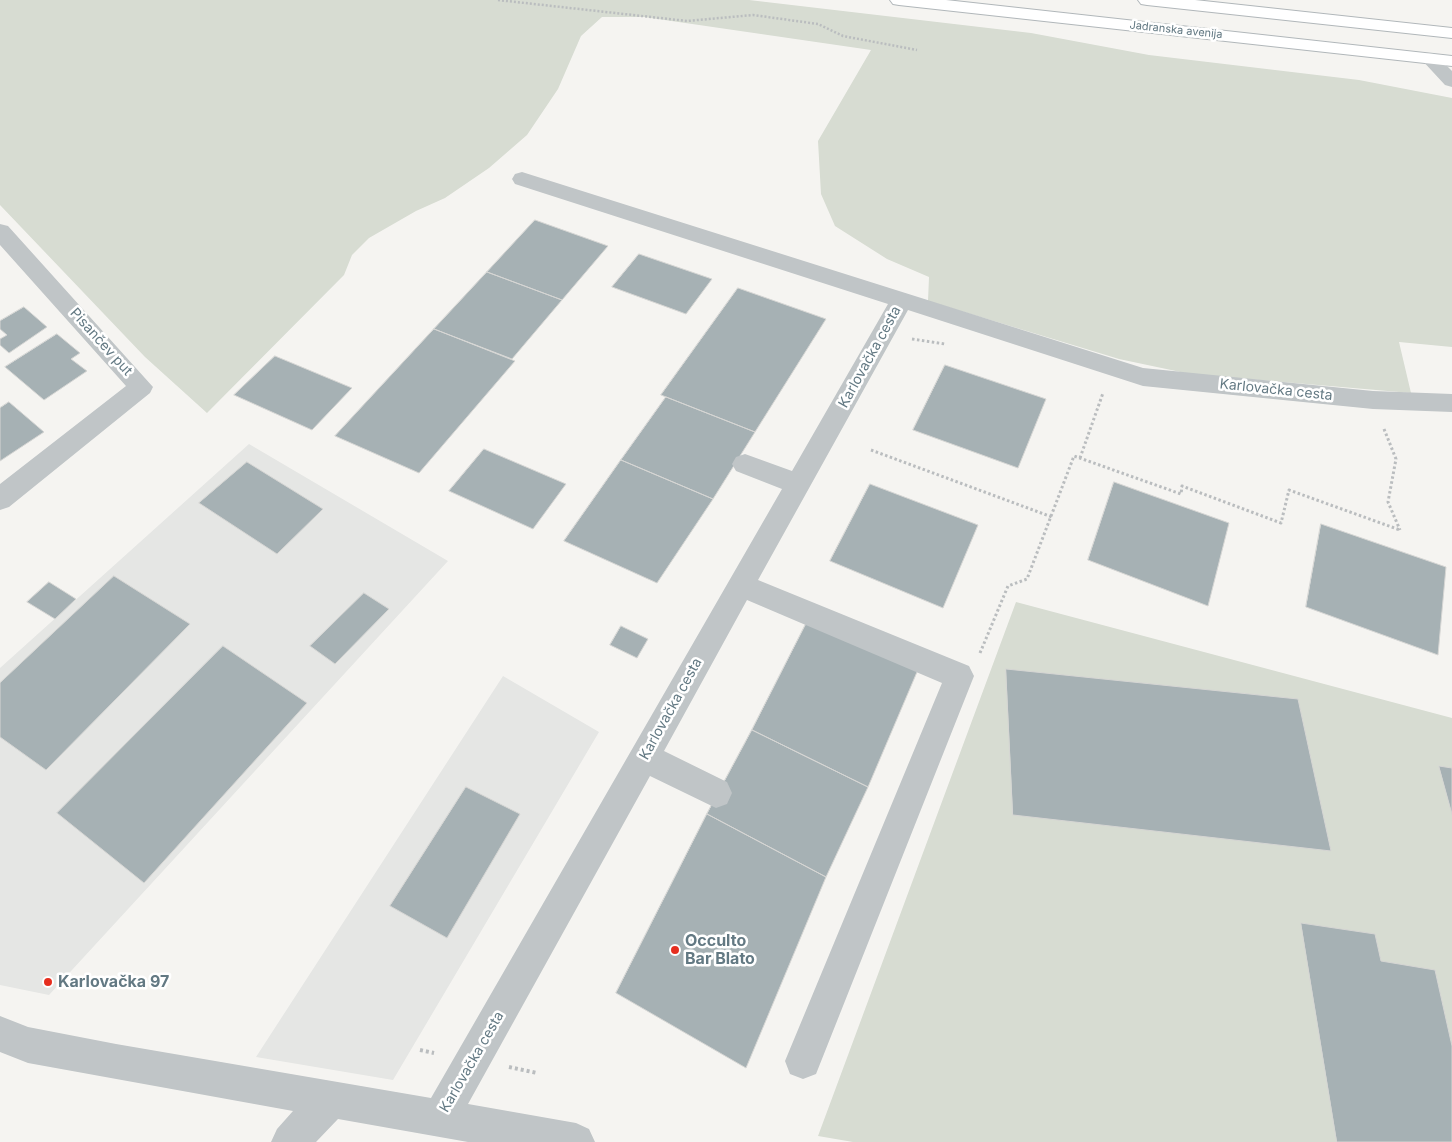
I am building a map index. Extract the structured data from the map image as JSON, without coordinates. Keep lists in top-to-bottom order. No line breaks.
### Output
{"streets":{"main road":["Jadranska avenija"],"street":["Pisančev put","Karlovačka cesta"]},"places":["Occulto Bar Blato","Karlovačka 97"]}
